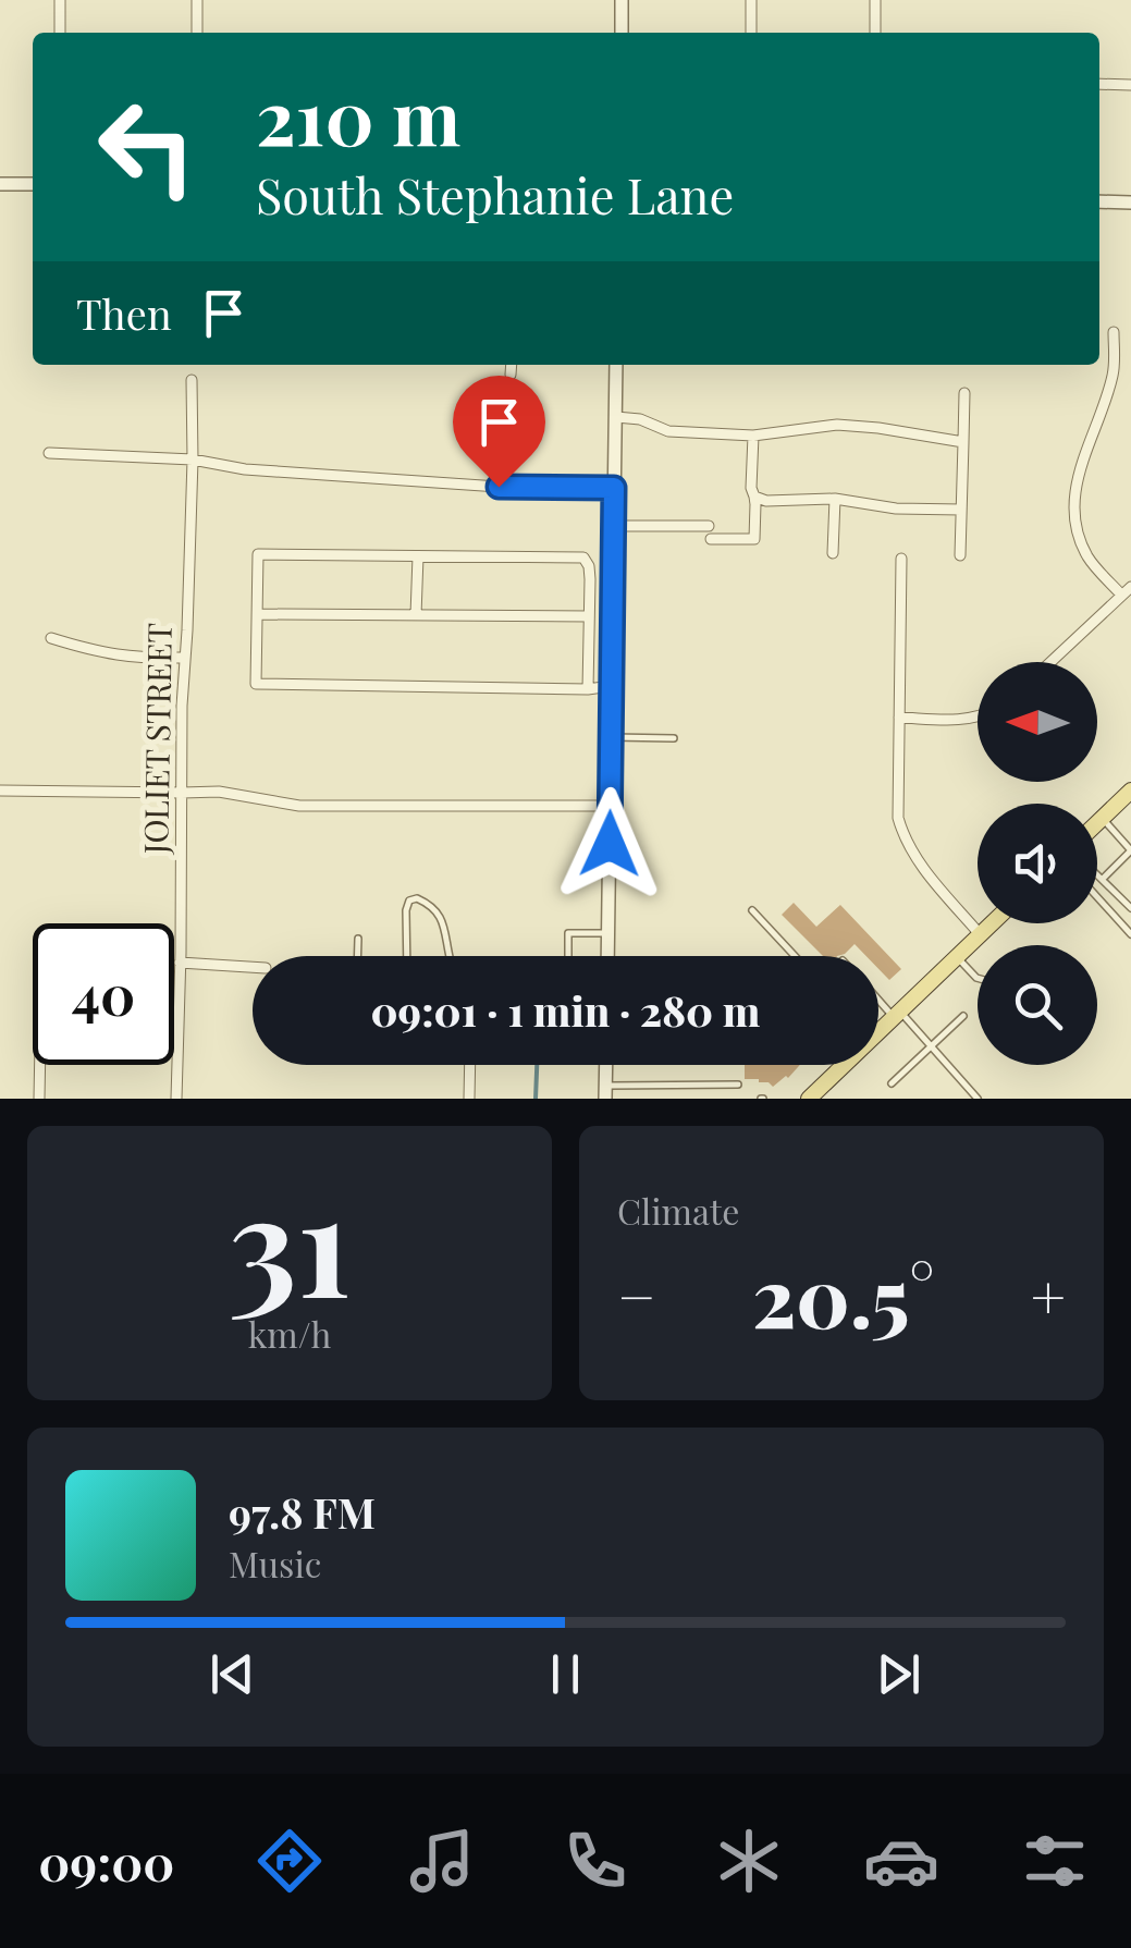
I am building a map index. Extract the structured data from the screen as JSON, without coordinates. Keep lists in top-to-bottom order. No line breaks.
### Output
{"streets":{"street":["JOLIET STREET"]},"north":"left","page":{"turn":["210 m","South Stephanie Lane"],"then":"Then","limit":"40","trip":"09:01 · 1 min · 280 m","tile":[["31","km/h"],"Climate"],"heat":["−","20.5°","+"],"song":["97.8 FM","Music"],"tabs":"09:00"}}
